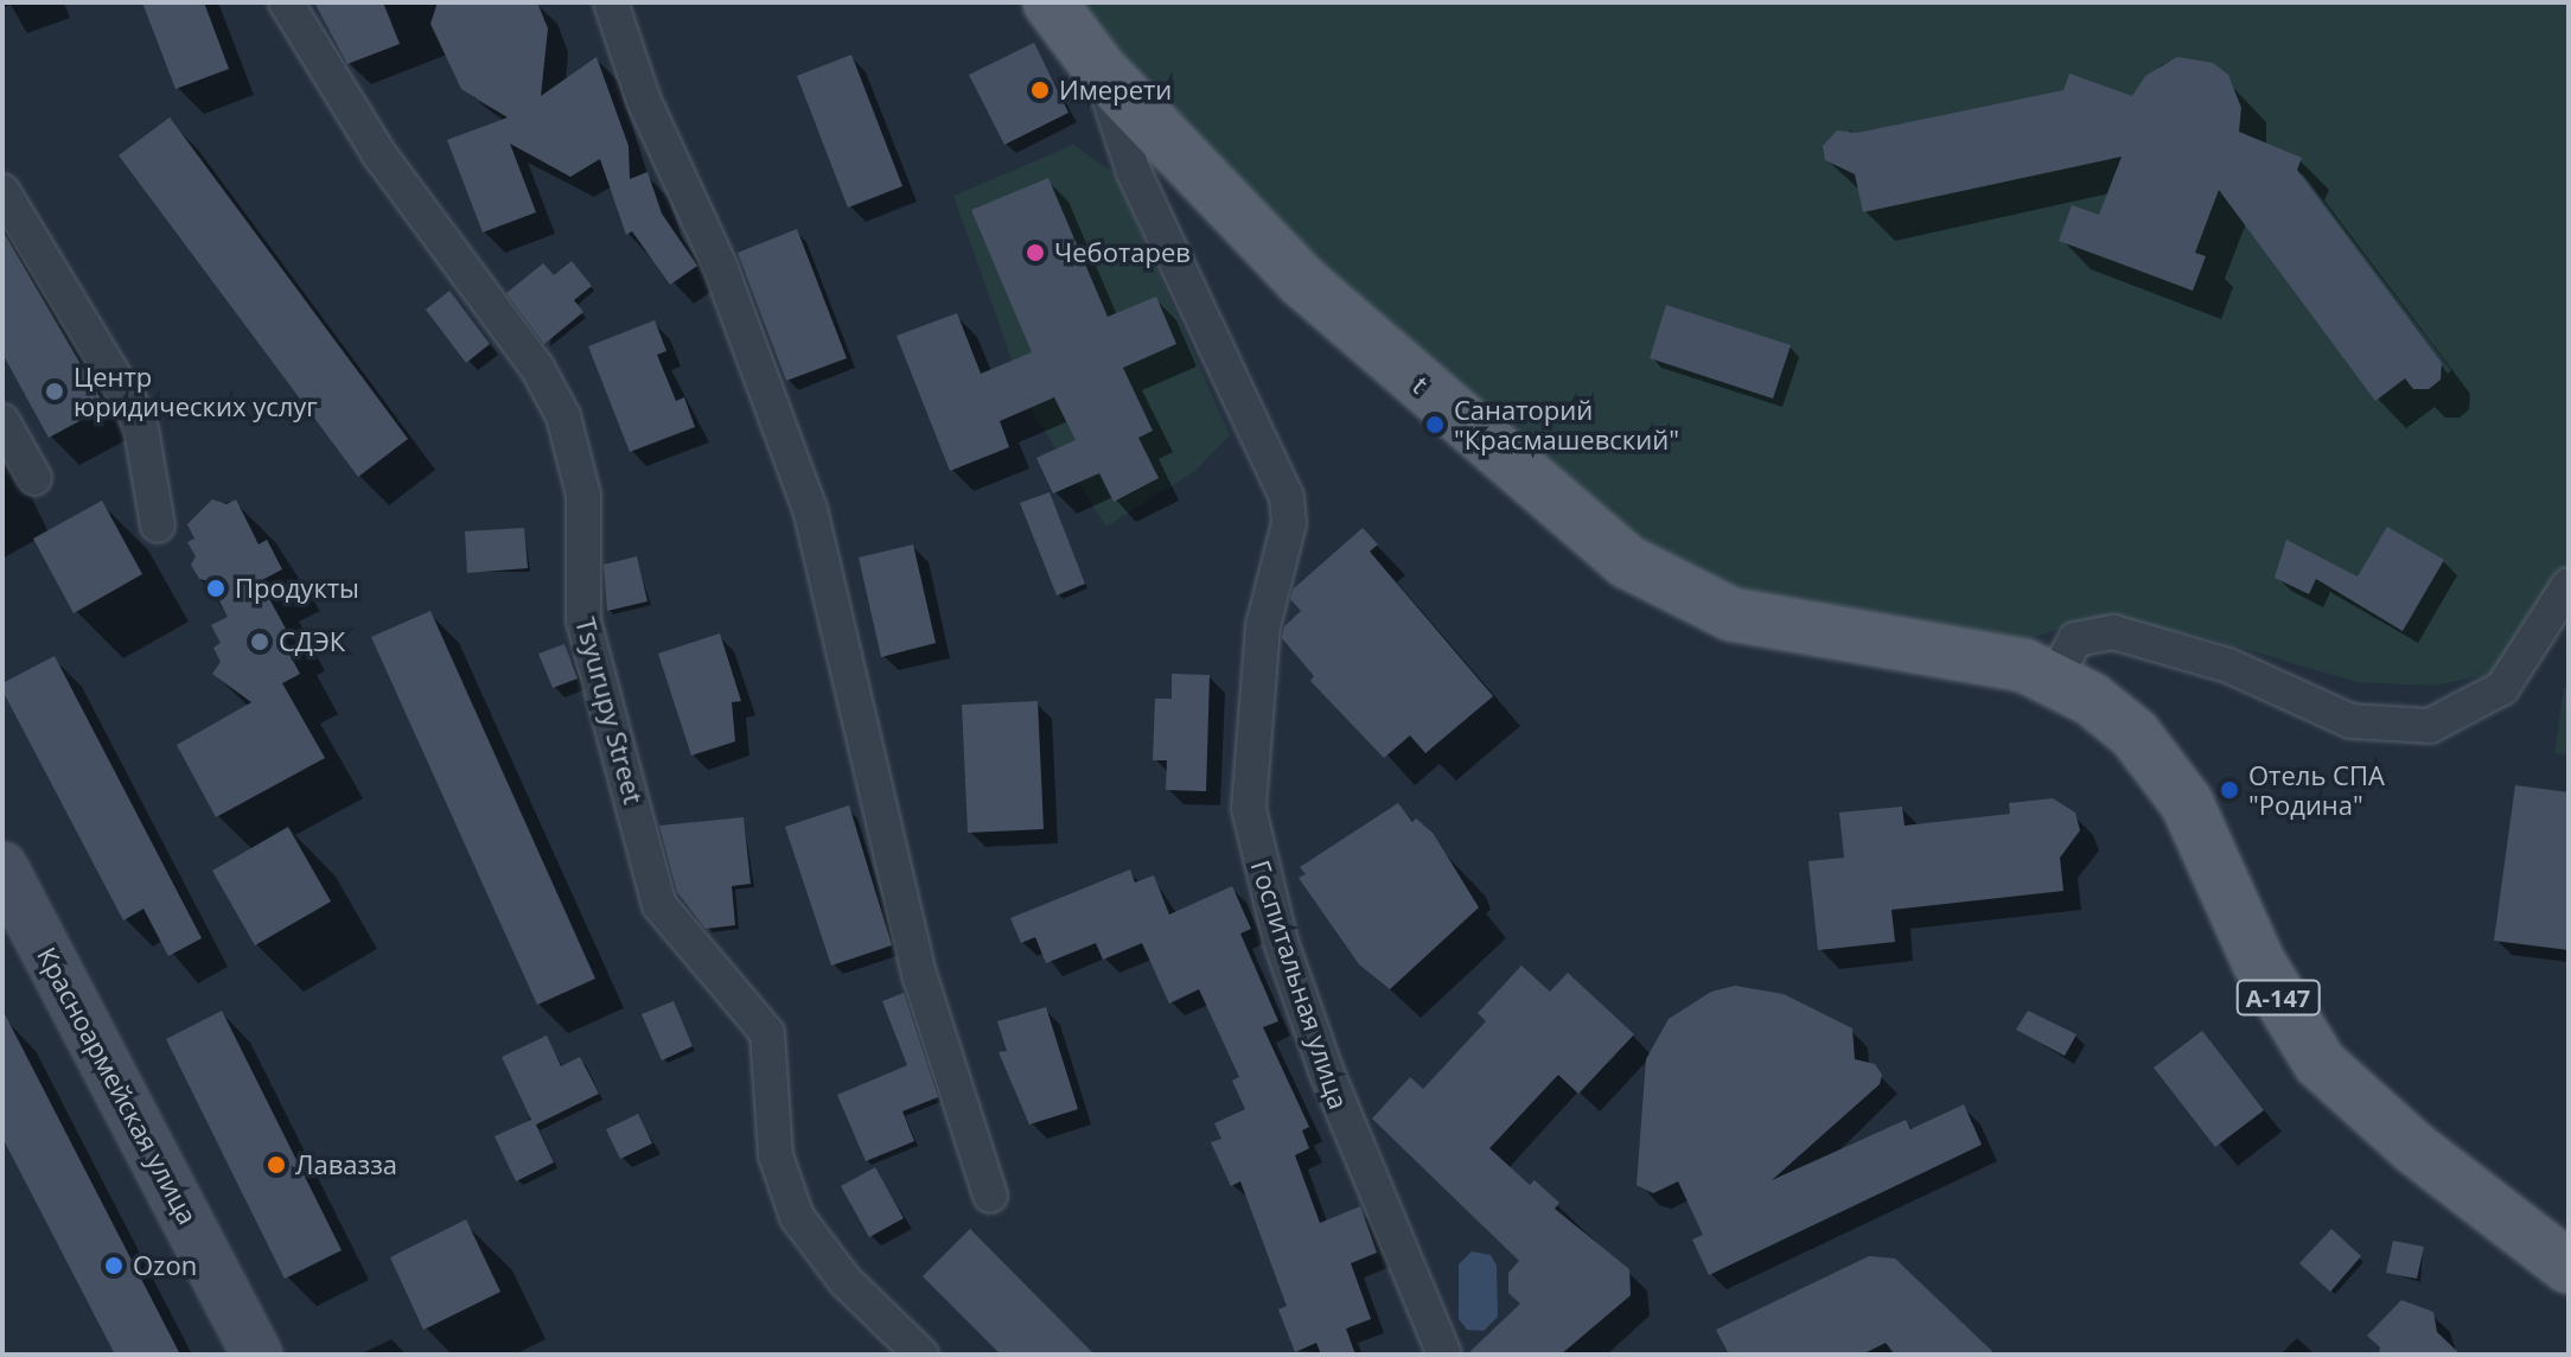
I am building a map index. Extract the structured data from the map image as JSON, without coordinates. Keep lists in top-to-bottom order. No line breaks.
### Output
{"streets":{"main road":["t","А-147"],"street":["Tsyurupy Street","Госпитальная улица","Красноармейская улица"]},"crossings":[["t","Госпитальная улица"],["t","А-147"]],"places":["Имерети","Чеботарев","Центр юридических услуг","Санаторий \"Красмашевский\"","Продукты","СДЭК","Отель СПА \"Родина\"","Лавазза","Ozon"]}
